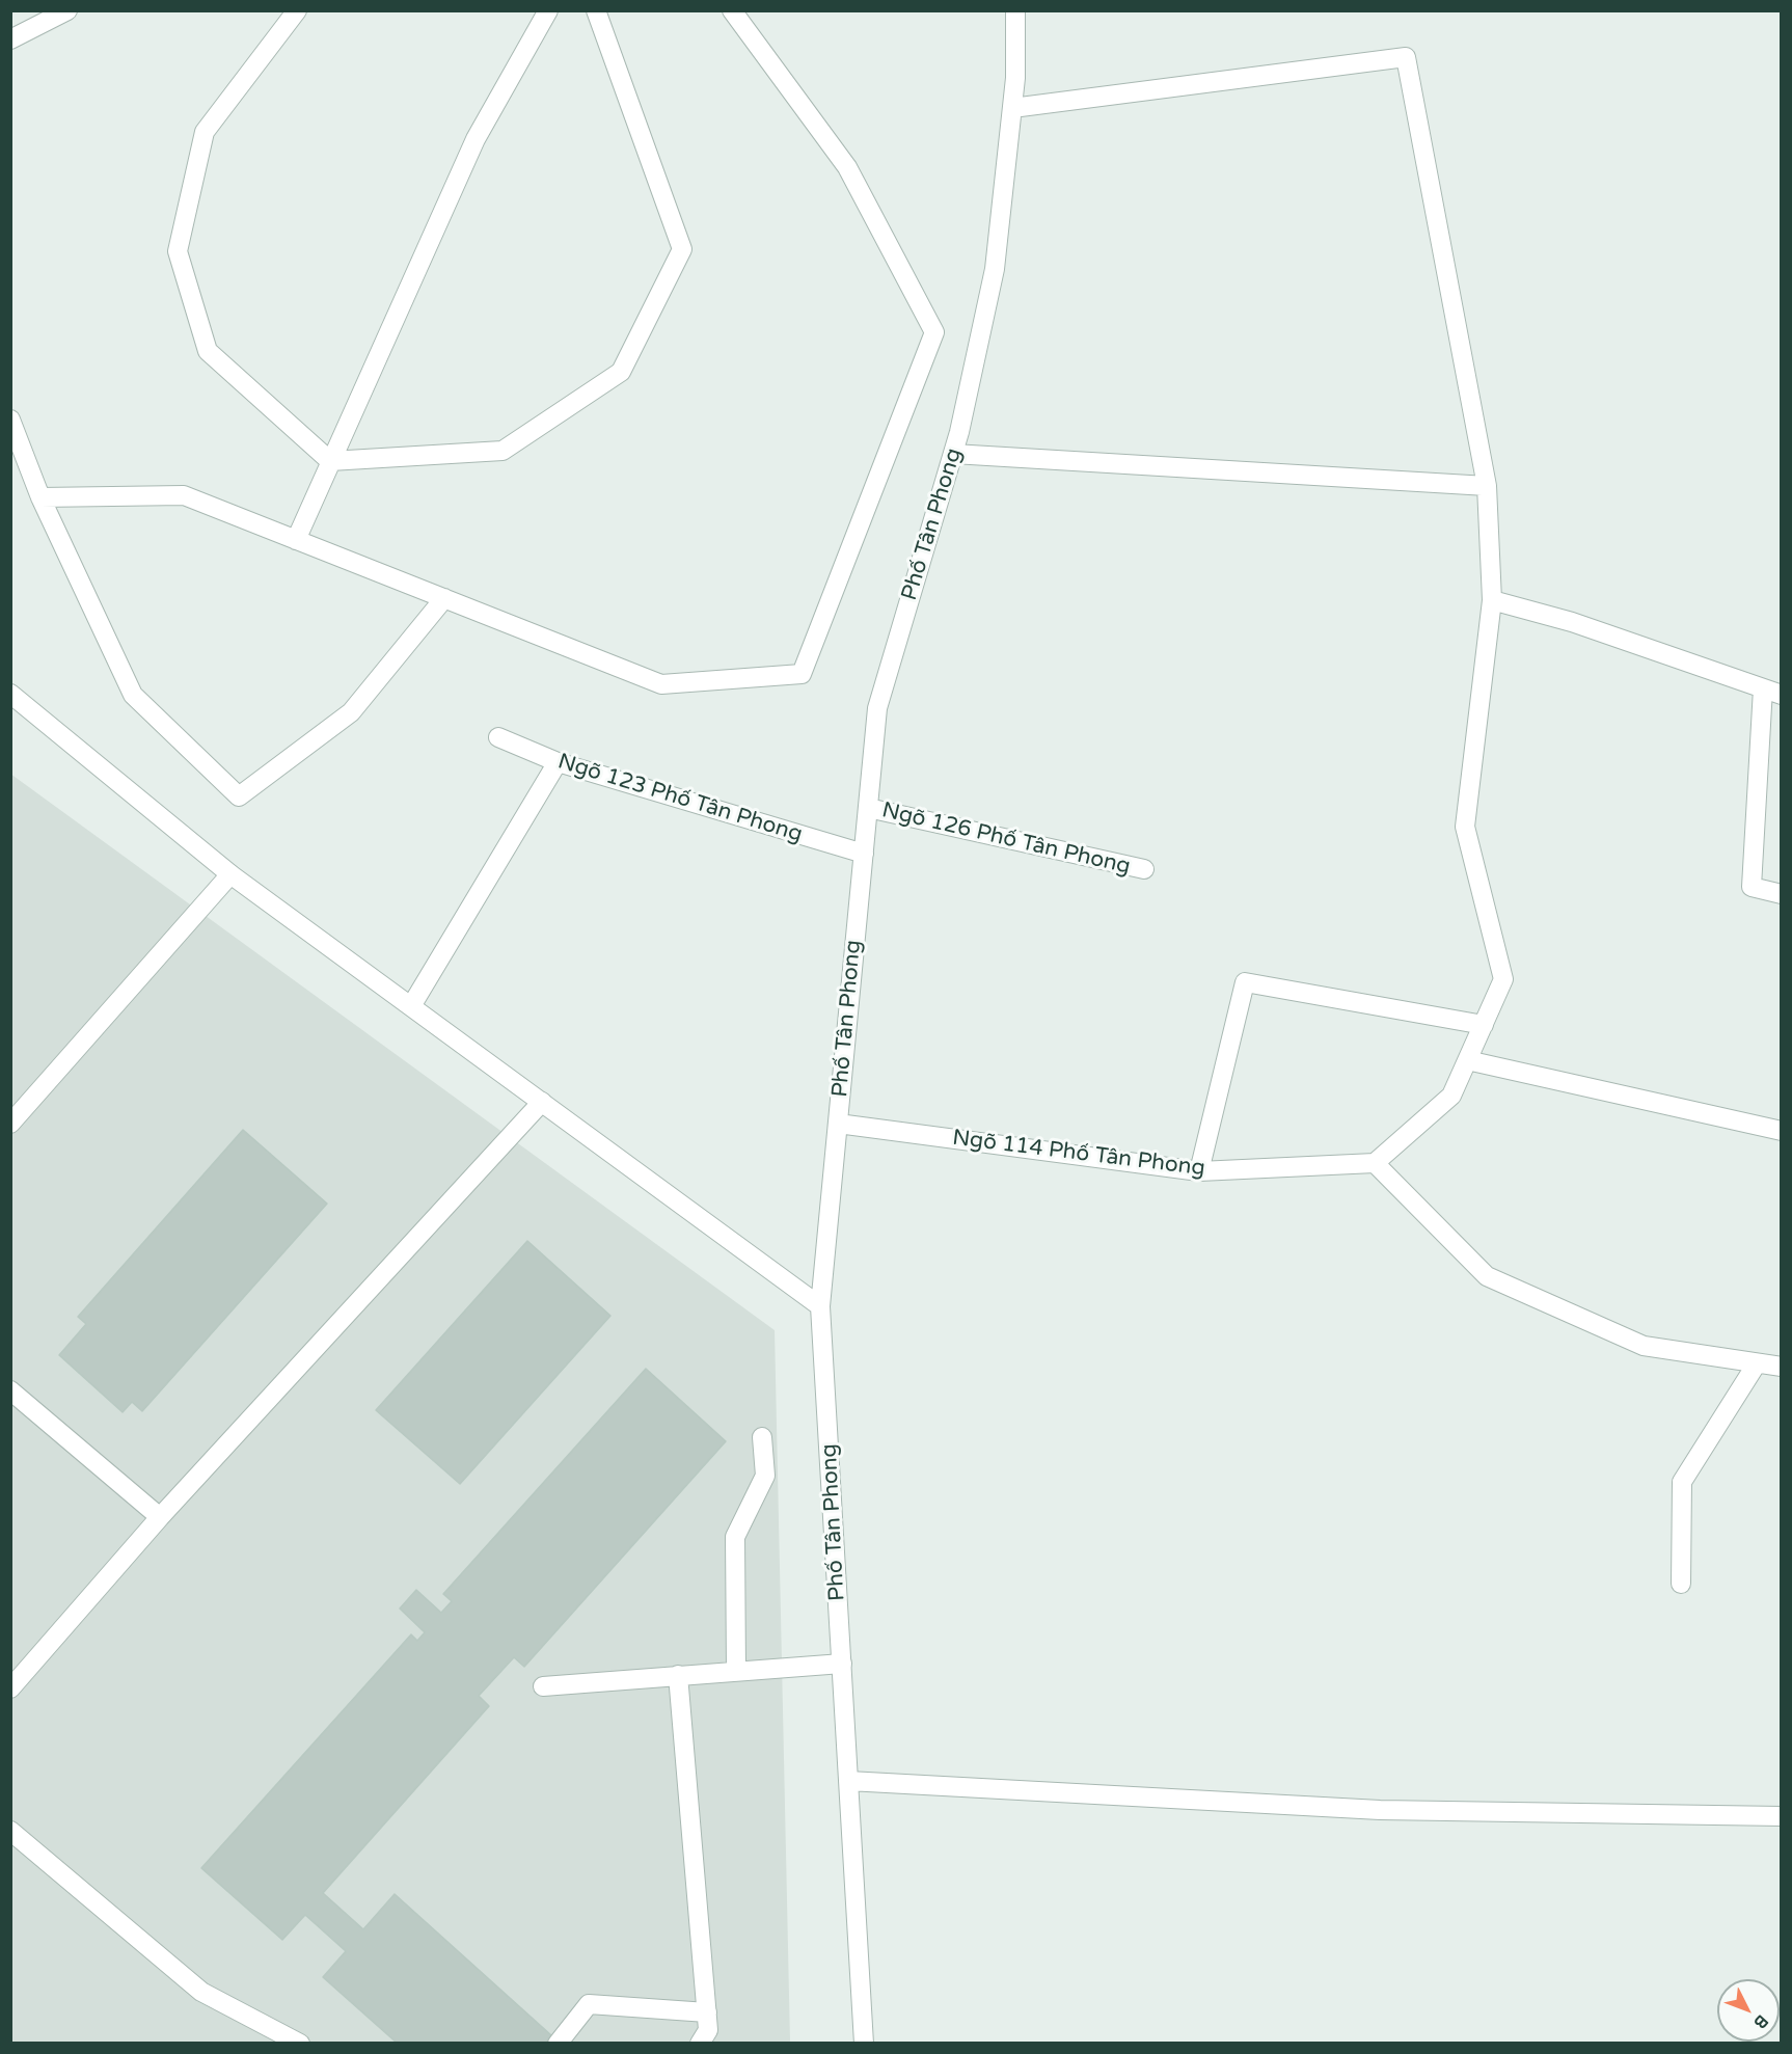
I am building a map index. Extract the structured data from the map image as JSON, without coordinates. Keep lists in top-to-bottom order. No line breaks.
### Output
{"streets":{"street":["Phố Tân Phong","Ngõ 123 Phố Tân Phong","Ngõ 126 Phố Tân Phong","Ngõ 114 Phố Tân Phong"]},"crossings":[["Phố Tân Phong","Ngõ 123 Phố Tân Phong"],["Phố Tân Phong","Ngõ 126 Phố Tân Phong"],["Phố Tân Phong","Ngõ 114 Phố Tân Phong"]],"north":"bottom right"}
